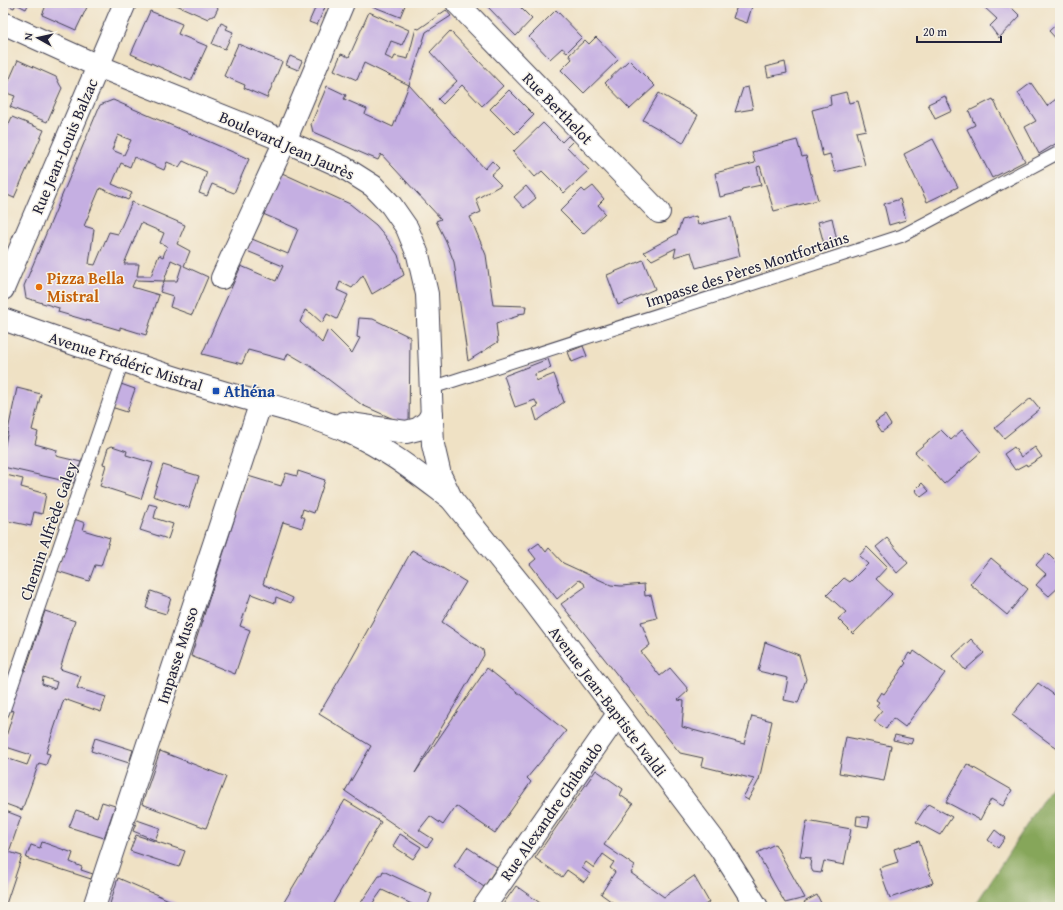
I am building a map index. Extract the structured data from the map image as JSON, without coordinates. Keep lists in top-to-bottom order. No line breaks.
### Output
{"streets":{"main road":["Rue Berthelot","Boulevard Jean Jaurès","Rue Jean-Louis Balzac","Avenue Frédéric Mistral","Impasse Musso","Avenue Jean-Baptiste Ivaldi","Rue Alexandre Ghibaudo"],"lane":["Impasse des Pères Montfortains","Chemin Alfrède Galey"]},"crossings":[["Boulevard Jean Jaurès","Rue Jean-Louis Balzac"],["Boulevard Jean Jaurès","Impasse des Pères Montfortains"],["Boulevard Jean Jaurès","Avenue Frédéric Mistral"],["Boulevard Jean Jaurès","Avenue Jean-Baptiste Ivaldi"],["Avenue Frédéric Mistral","Chemin Alfrède Galey"],["Avenue Frédéric Mistral","Impasse Musso"],["Avenue Frédéric Mistral","Avenue Jean-Baptiste Ivaldi"],["Avenue Jean-Baptiste Ivaldi","Rue Alexandre Ghibaudo"]],"places":{"other":["Pizza Bella Mistral"],"transit":["Athéna"]},"scale_bar":"20 m","north":"left"}
